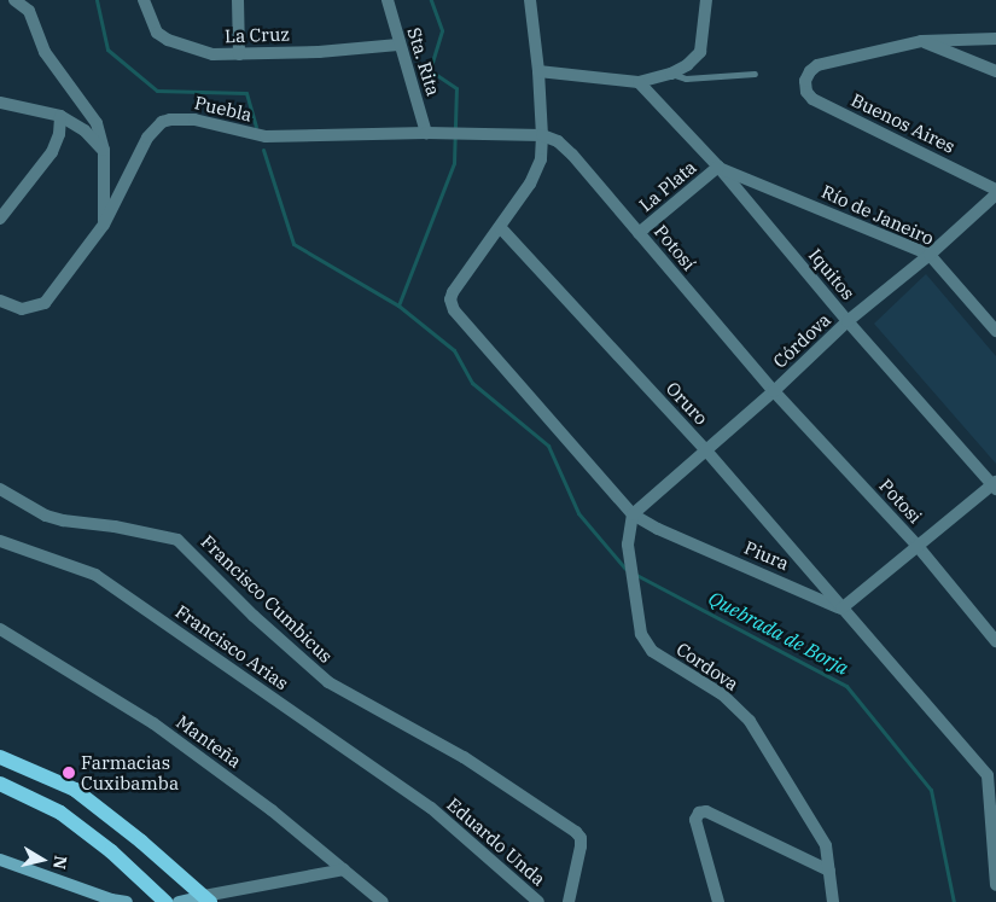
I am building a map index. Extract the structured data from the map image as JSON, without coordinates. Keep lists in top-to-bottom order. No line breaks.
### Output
{"streets":{"street":["La Cruz","Sta. Rita","Puebla","Buenos Aires","La Plata","Río de Janeiro","Potosí","Iquitos","Córdova","Oruro","Potosi","Piura","Francisco Cumbicus","Francisco Arias","Cordova","Manteña","Eduardo Unda"]},"crossings":[["La Cruz","Sta. Rita"],["Sta. Rita","Puebla"],["Puebla","Potosí"],["La Plata","Río de Janeiro"],["La Plata","Potosí"],["La Plata","Iquitos"],["Río de Janeiro","Iquitos"],["Río de Janeiro","Córdova"],["Potosí","Córdova"],["Potosí","Potosi"],["Iquitos","Córdova"],["Córdova","Oruro"],["Córdova","Potosi"],["Córdova","Piura"],["Córdova","Cordova"],["Oruro","Piura"],["Piura","Cordova"],["Francisco Arias","Eduardo Unda"]],"water":["Quebrada de Borja"],"places":["Farmacias Cuxibamba"],"north":"right"}
